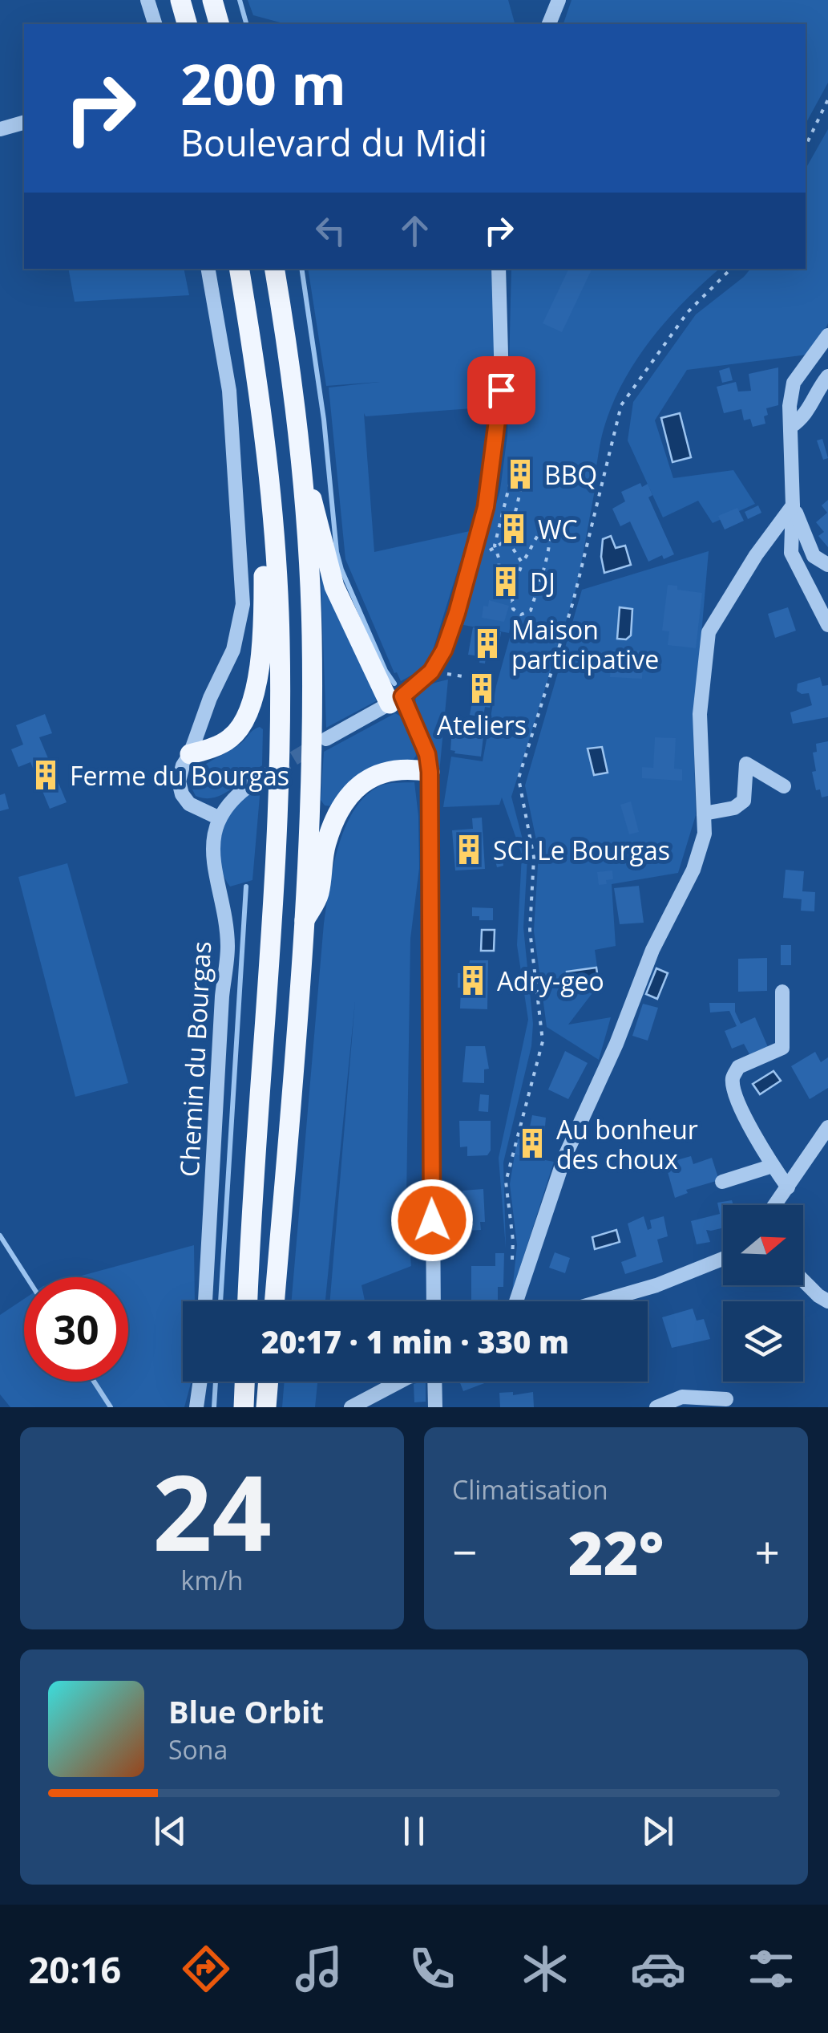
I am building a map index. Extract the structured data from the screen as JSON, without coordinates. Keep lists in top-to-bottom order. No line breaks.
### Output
{"streets":{"street":["Chemin du Bourgas"]},"places":{"building":["BBQ","WC","DJ","Maison participative","Ateliers","Ferme du Bourgas","SCI Le Bourgas","Adry-geo","Au bonheur des choux"]},"north":"right","page":{"turn":["200 m","Boulevard du Midi"],"limit":"30","trip":"20:17 · 1 min · 330 m","tile":[["24","km/h"],"Climatisation"],"heat":["−","22°","+"],"song":["Blue Orbit","Sona"],"tabs":"20:16"}}
